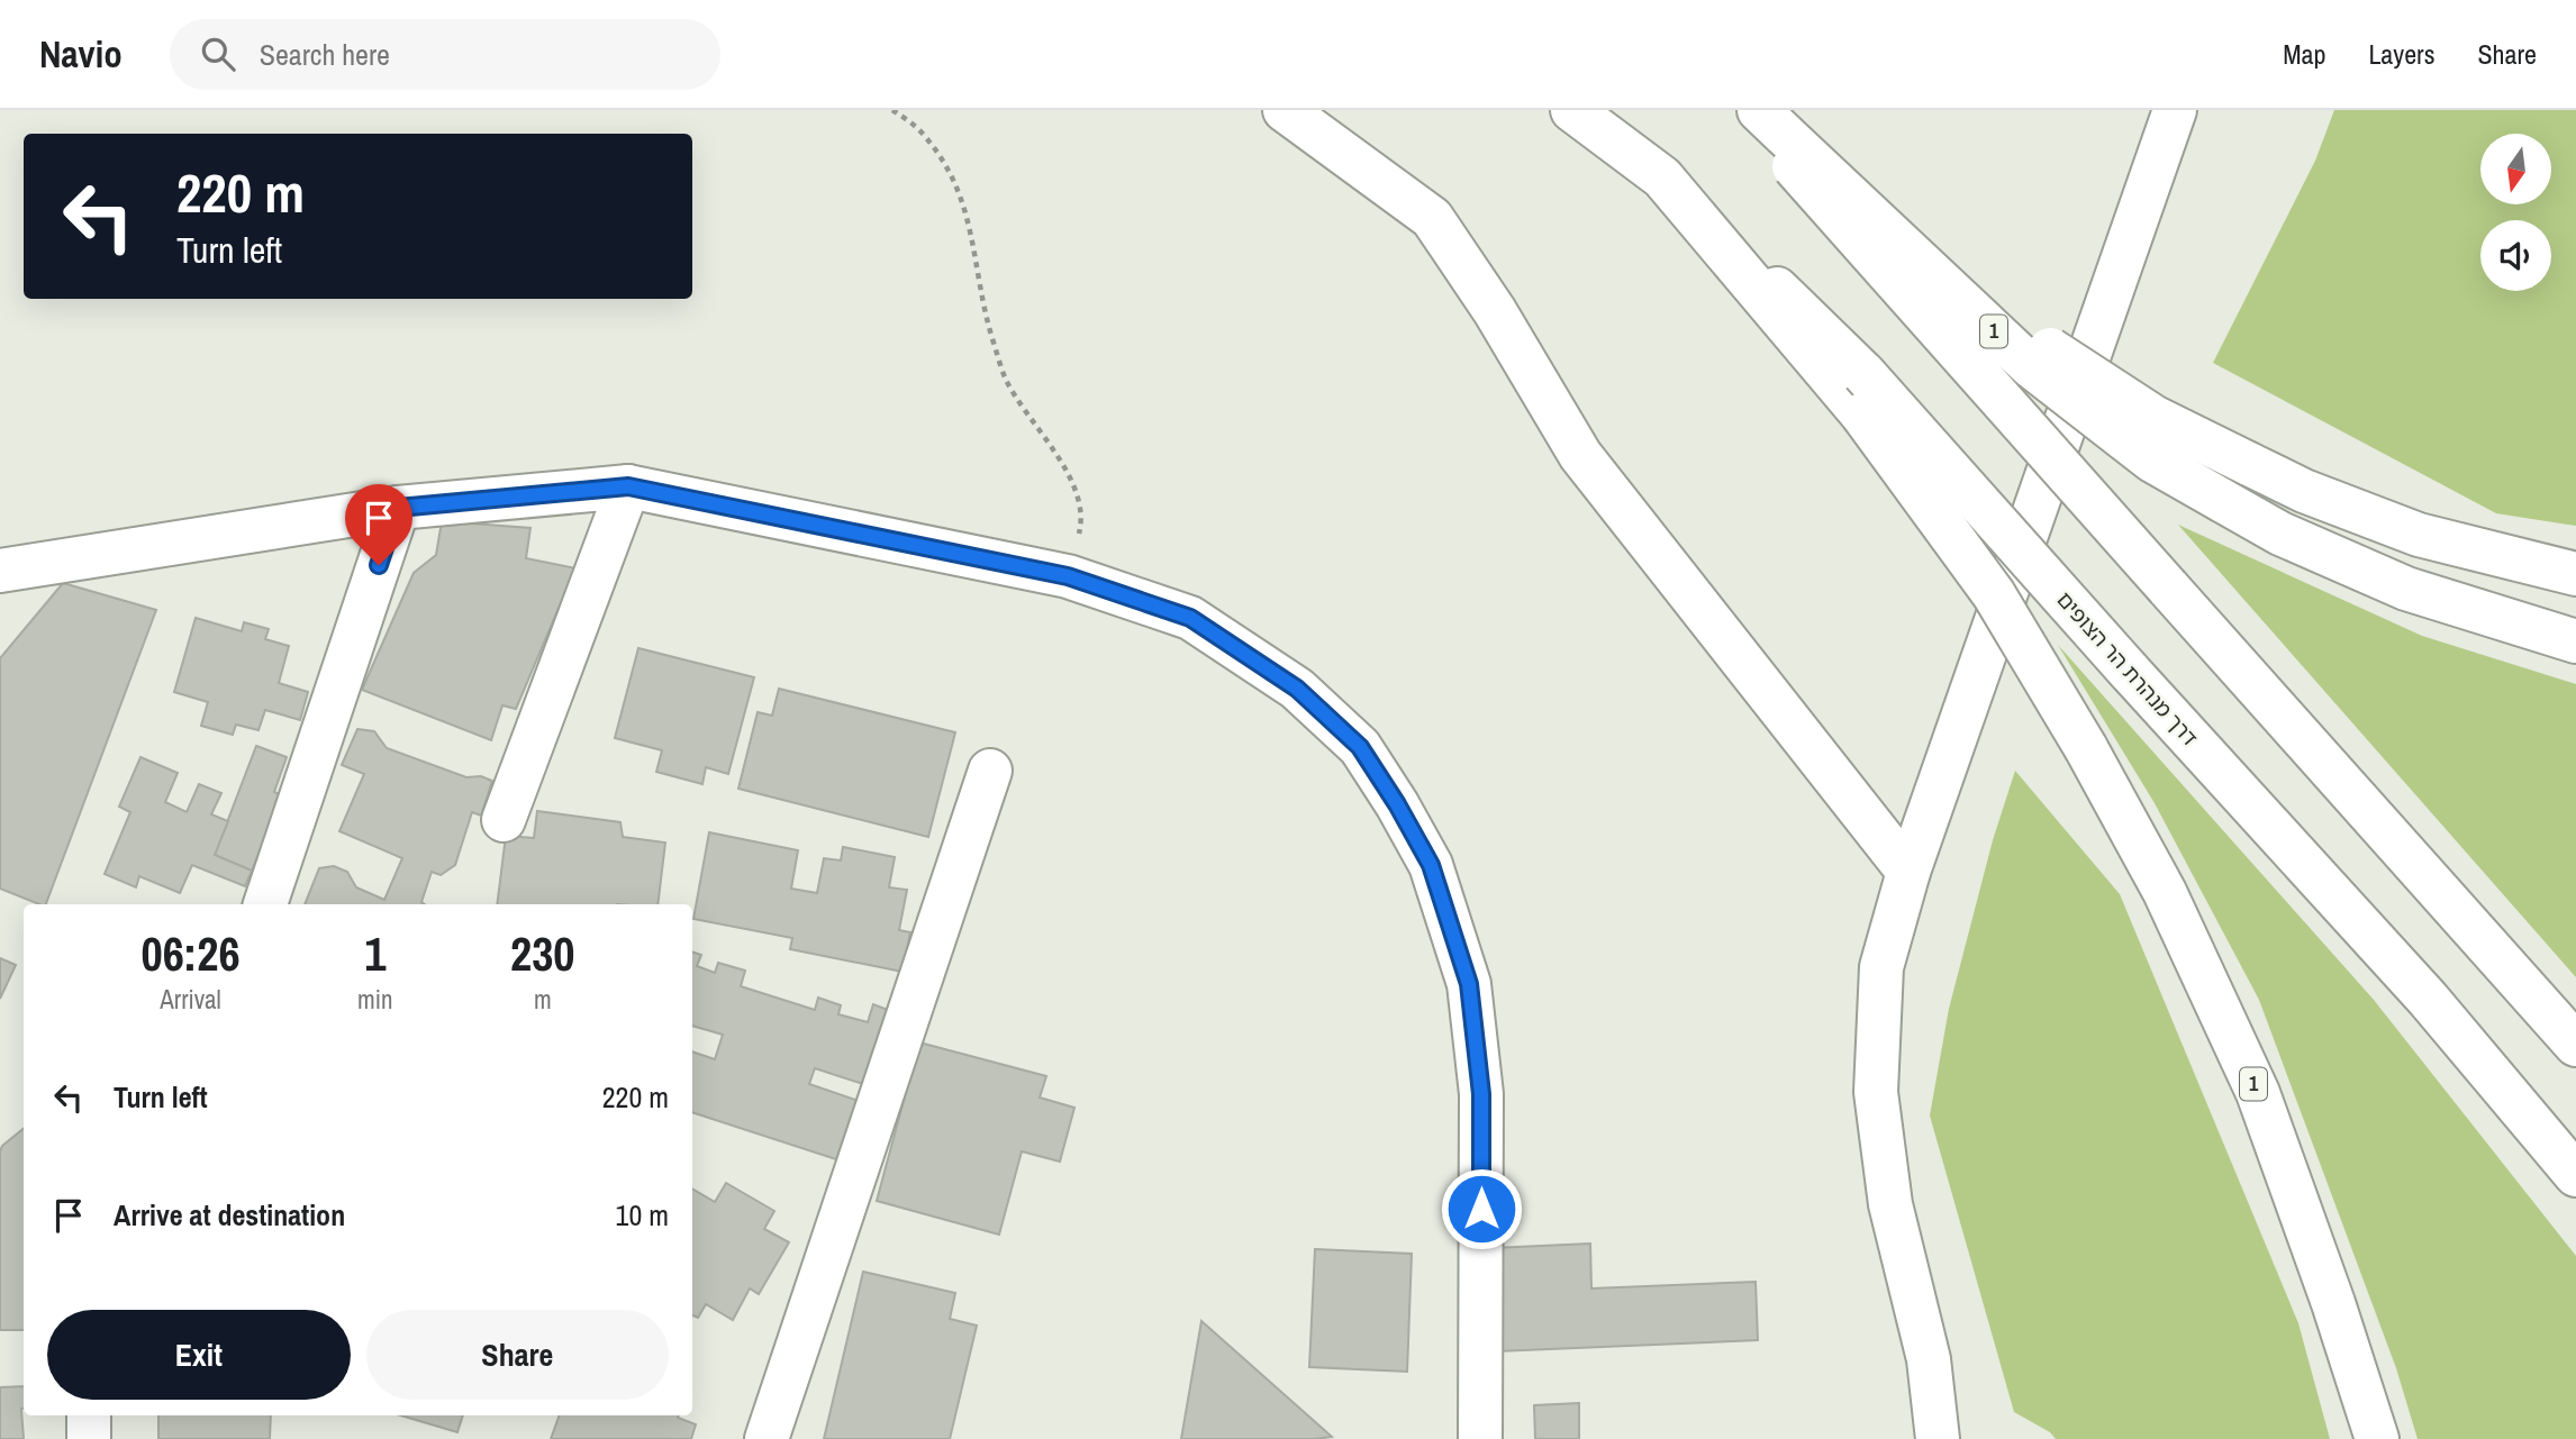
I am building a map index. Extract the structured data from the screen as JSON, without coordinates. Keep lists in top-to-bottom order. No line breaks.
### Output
{"streets":{"main road":["1","דרך מנהרת הר הצופים"]},"crossings":[["1","דרך מנהרת הר הצופים"]],"north":"bottom","page":{"header":"Navio","search":"Search here","nav":["Map","Layers","Share"],"turn":["220 m","Turn left"],"eta":["06:26","Arrival","1","min","230","m"],"list":[{"name":"Turn left","value":"220 m"},{"name":"Arrive at destination","value":"10 m"}],"buttons":["Exit","Share"]}}
